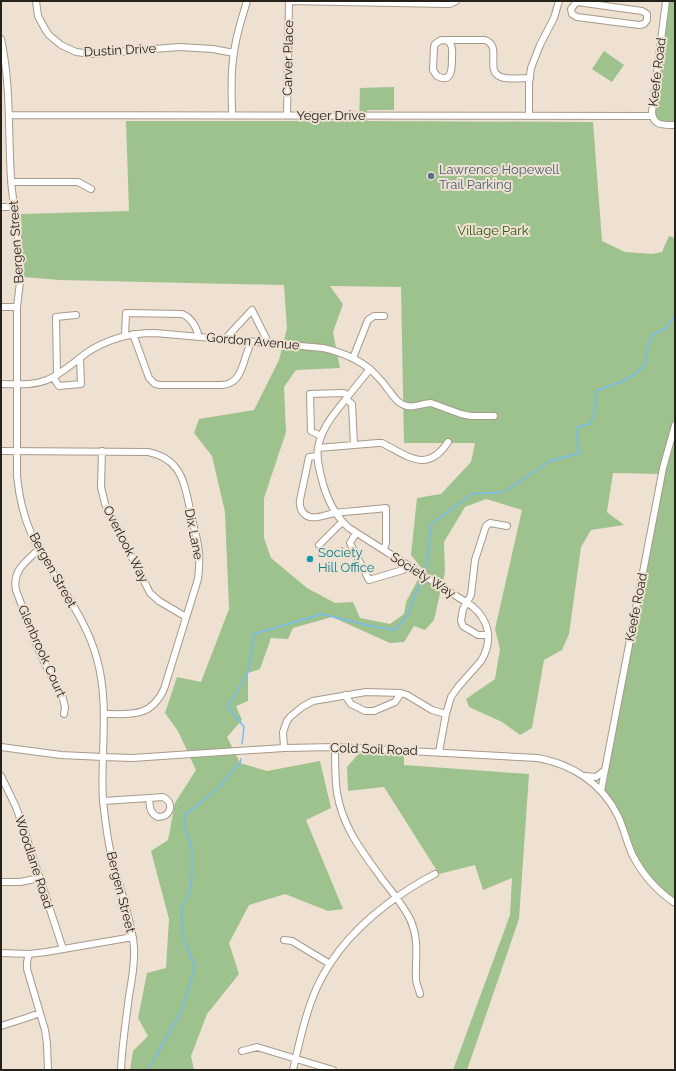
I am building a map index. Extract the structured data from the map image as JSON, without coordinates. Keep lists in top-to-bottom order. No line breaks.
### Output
{"streets":{"street":["Dustin Drive","Carver Place","Keefe Road","Yeger Drive","Bergen Street","Gordon Avenue","Dix Lane","Overlook Way","Society Way","Glenbrook Court","Cold Soil Road","Woodlane Road"]},"crossings":[["Carver Place","Yeger Drive"],["Keefe Road","Yeger Drive"],["Keefe Road","Cold Soil Road"],["Yeger Drive","Bergen Street"],["Bergen Street","Gordon Avenue"],["Bergen Street","Dix Lane"],["Bergen Street","Glenbrook Court"],["Bergen Street","Cold Soil Road"],["Gordon Avenue","Society Way"],["Dix Lane","Overlook Way"],["Society Way","Cold Soil Road"]],"parks":["Village Park"],"places":["Lawrence Hopewell Trail Parking","Society Hill Office"]}
